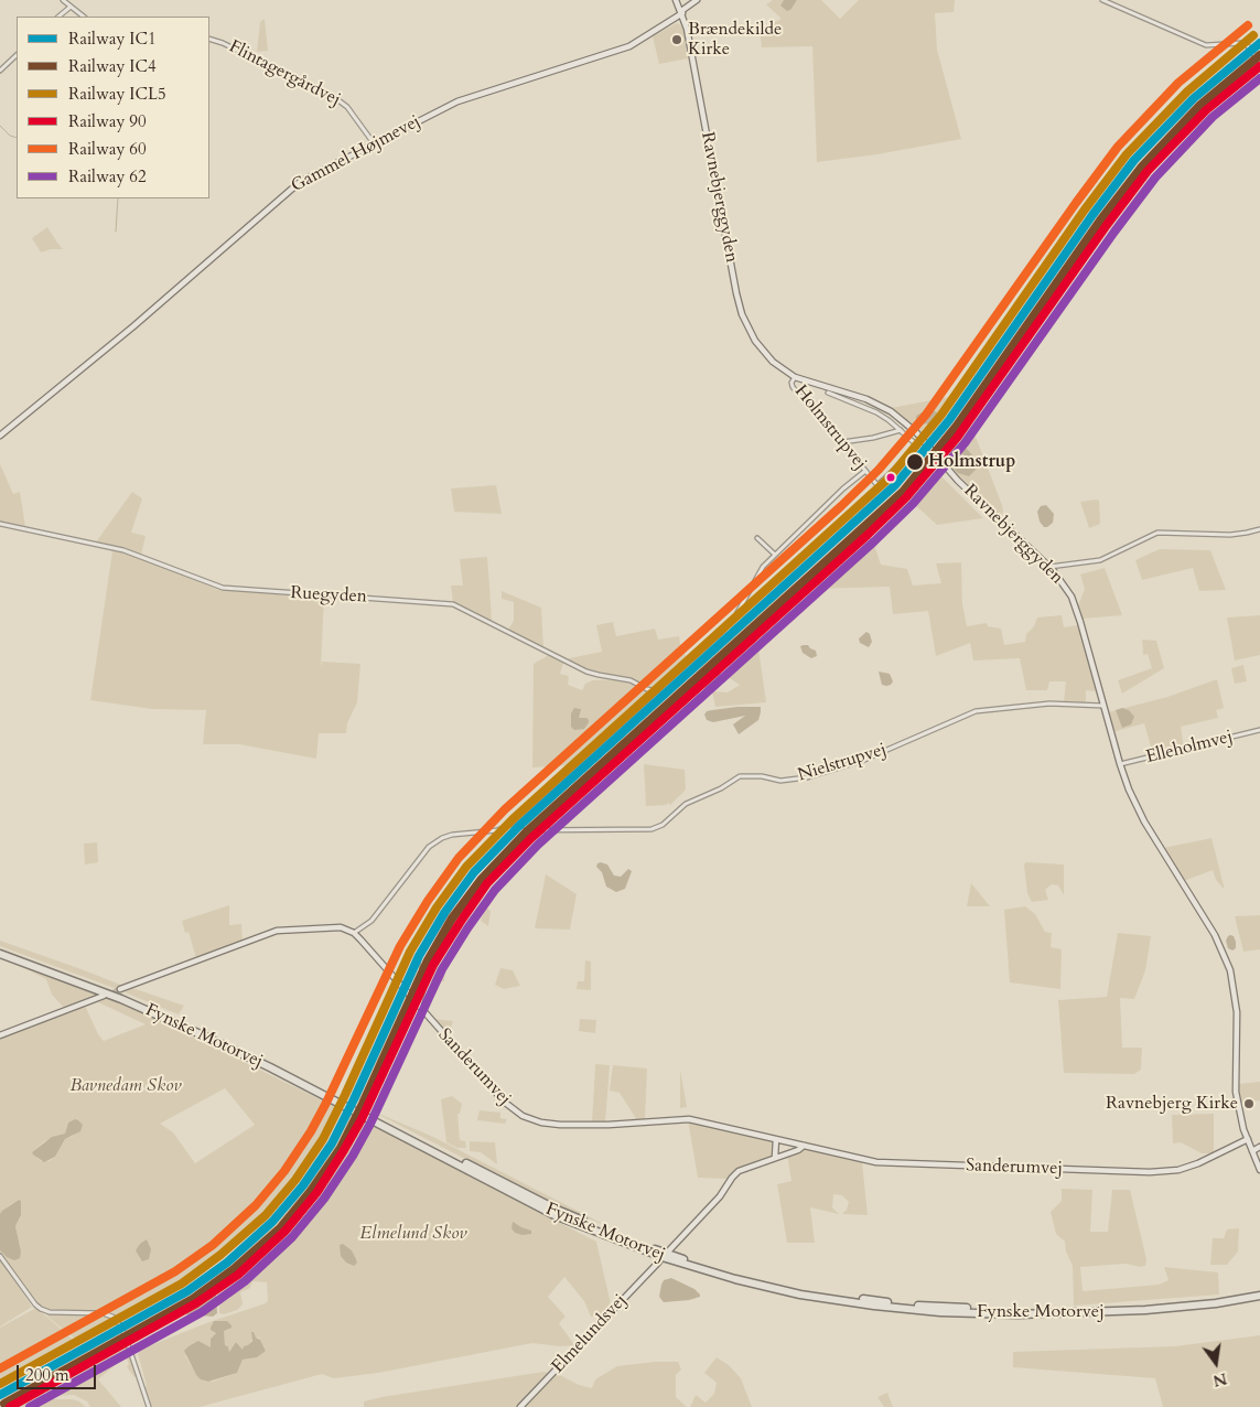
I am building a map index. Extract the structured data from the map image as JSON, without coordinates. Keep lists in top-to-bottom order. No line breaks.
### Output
{"streets":{"highway":["Fynske Motorvej"],"street":["Flintagergårdvej","Gammel Højmevej","Ravnebjerggyden","Holmstrupvej","Ruegyden","Elleholmvej","Nielstrupvej","Sanderumvej","Elmelundsvej"]},"crossings":[["Flintagergårdvej","Gammel Højmevej"],["Gammel Højmevej","Ravnebjerggyden"],["Ravnebjerggyden","Holmstrupvej"],["Ravnebjerggyden","Elleholmvej"],["Ravnebjerggyden","Nielstrupvej"],["Ravnebjerggyden","Sanderumvej"],["Nielstrupvej","Sanderumvej"]],"parks":["Bavnedam Skov","Elmelund Skov"],"places":["Brændekilde Kirke","Holmstrup","Ravnebjerg Kirke"],"lines":["rail line 60","rail line ICL5","rail line IC1","rail line IC4","rail line 90","rail line 62"],"legend":["Railway IC1","Railway IC4","Railway ICL5","Railway 90","Railway 60","Railway 62"],"scale_bar":"200 m","north":"bottom"}
